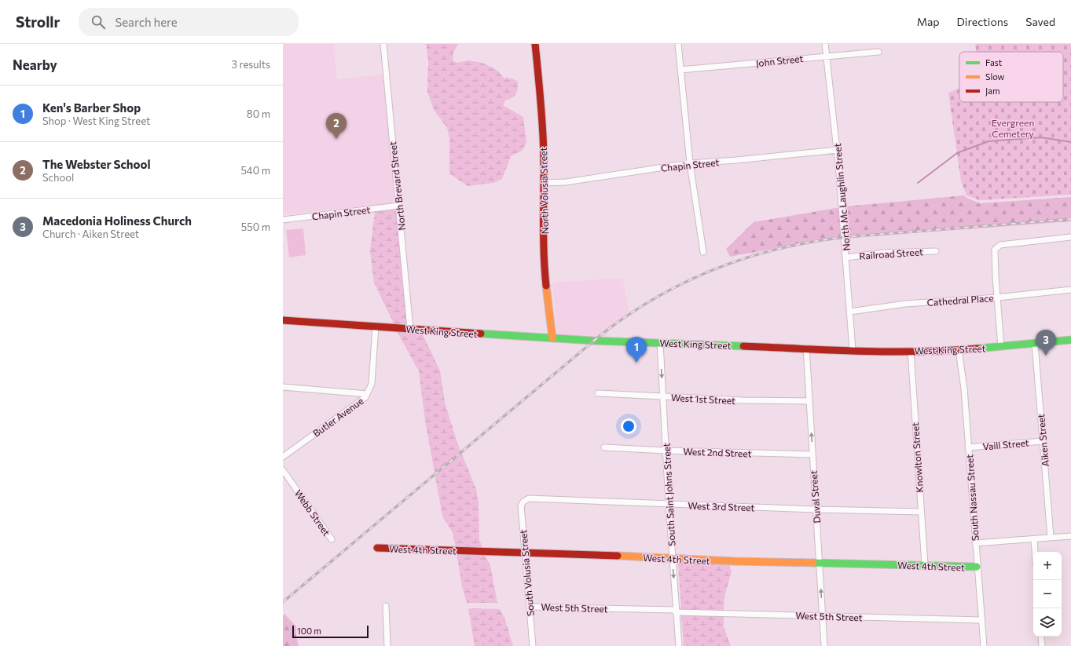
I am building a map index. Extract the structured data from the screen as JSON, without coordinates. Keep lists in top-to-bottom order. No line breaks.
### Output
{"streets":{"main road":["North Volusia Street","West King Street","West 4th Street"],"street":["John Street","Chapin Street","North Brevard Street","North Mc Laughlin Street","Railroad Street","Cathedral Place","West 1st Street","Butler Avenue","Aiken Street","Vaill Street","West 2nd Street","Knowlton Street","South Saint Johns Street","Duval Street","South Nassau Street","West 3rd Street","Webb Street","South Volusia Street","West 5th Street"]},"crossings":[["John Street","North Mc Laughlin Street"],["Chapin Street","North Brevard Street"],["Chapin Street","North Volusia Street"],["Chapin Street","North Mc Laughlin Street"],["North Brevard Street","West King Street"],["North Volusia Street","West King Street"],["North Mc Laughlin Street","Railroad Street"],["North Mc Laughlin Street","Cathedral Place"],["North Mc Laughlin Street","West King Street"],["West King Street","Butler Avenue"],["West King Street","Aiken Street"],["West King Street","Knowlton Street"],["West King Street","South Saint Johns Street"],["West King Street","Duval Street"],["West King Street","South Nassau Street"],["West 1st Street","South Saint Johns Street"],["West 1st Street","Duval Street"],["Aiken Street","Vaill Street"],["Vaill Street","South Nassau Street"],["West 2nd Street","South Saint Johns Street"],["West 2nd Street","Duval Street"],["Knowlton Street","West 3rd Street"],["Knowlton Street","West 4th Street"],["South Saint Johns Street","West 3rd Street"],["South Saint Johns Street","West 4th Street"],["South Saint Johns Street","West 5th Street"],["Duval Street","West 3rd Street"],["Duval Street","West 4th Street"],["Duval Street","West 5th Street"],["South Nassau Street","West 4th Street"],["South Nassau Street","West 5th Street"],["West 3rd Street","South Volusia Street"],["West 4th Street","South Volusia Street"],["South Volusia Street","West 5th Street"]],"one_way":["Duval Street"],"parks":["Evergreen Cemetery"],"legend":["Fast","Slow","Jam"],"scale_bar":"100 m","page":{"header":"Strollr","search":"Search here","nav":["Map","Directions","Saved"],"heading":["Nearby","3 results"],"list":[{"mark":"1","name":"Ken's Barber Shop","note":"Shop · West King Street","value":"80 m"},{"mark":"2","name":"The Webster School","note":"School","value":"540 m"},{"mark":"3","name":"Macedonia Holiness Church","note":"Church · Aiken Street","value":"550 m"}],"pins":["2","3","1"],"map_buttons":["+","−"],"scale":"100 m"}}
